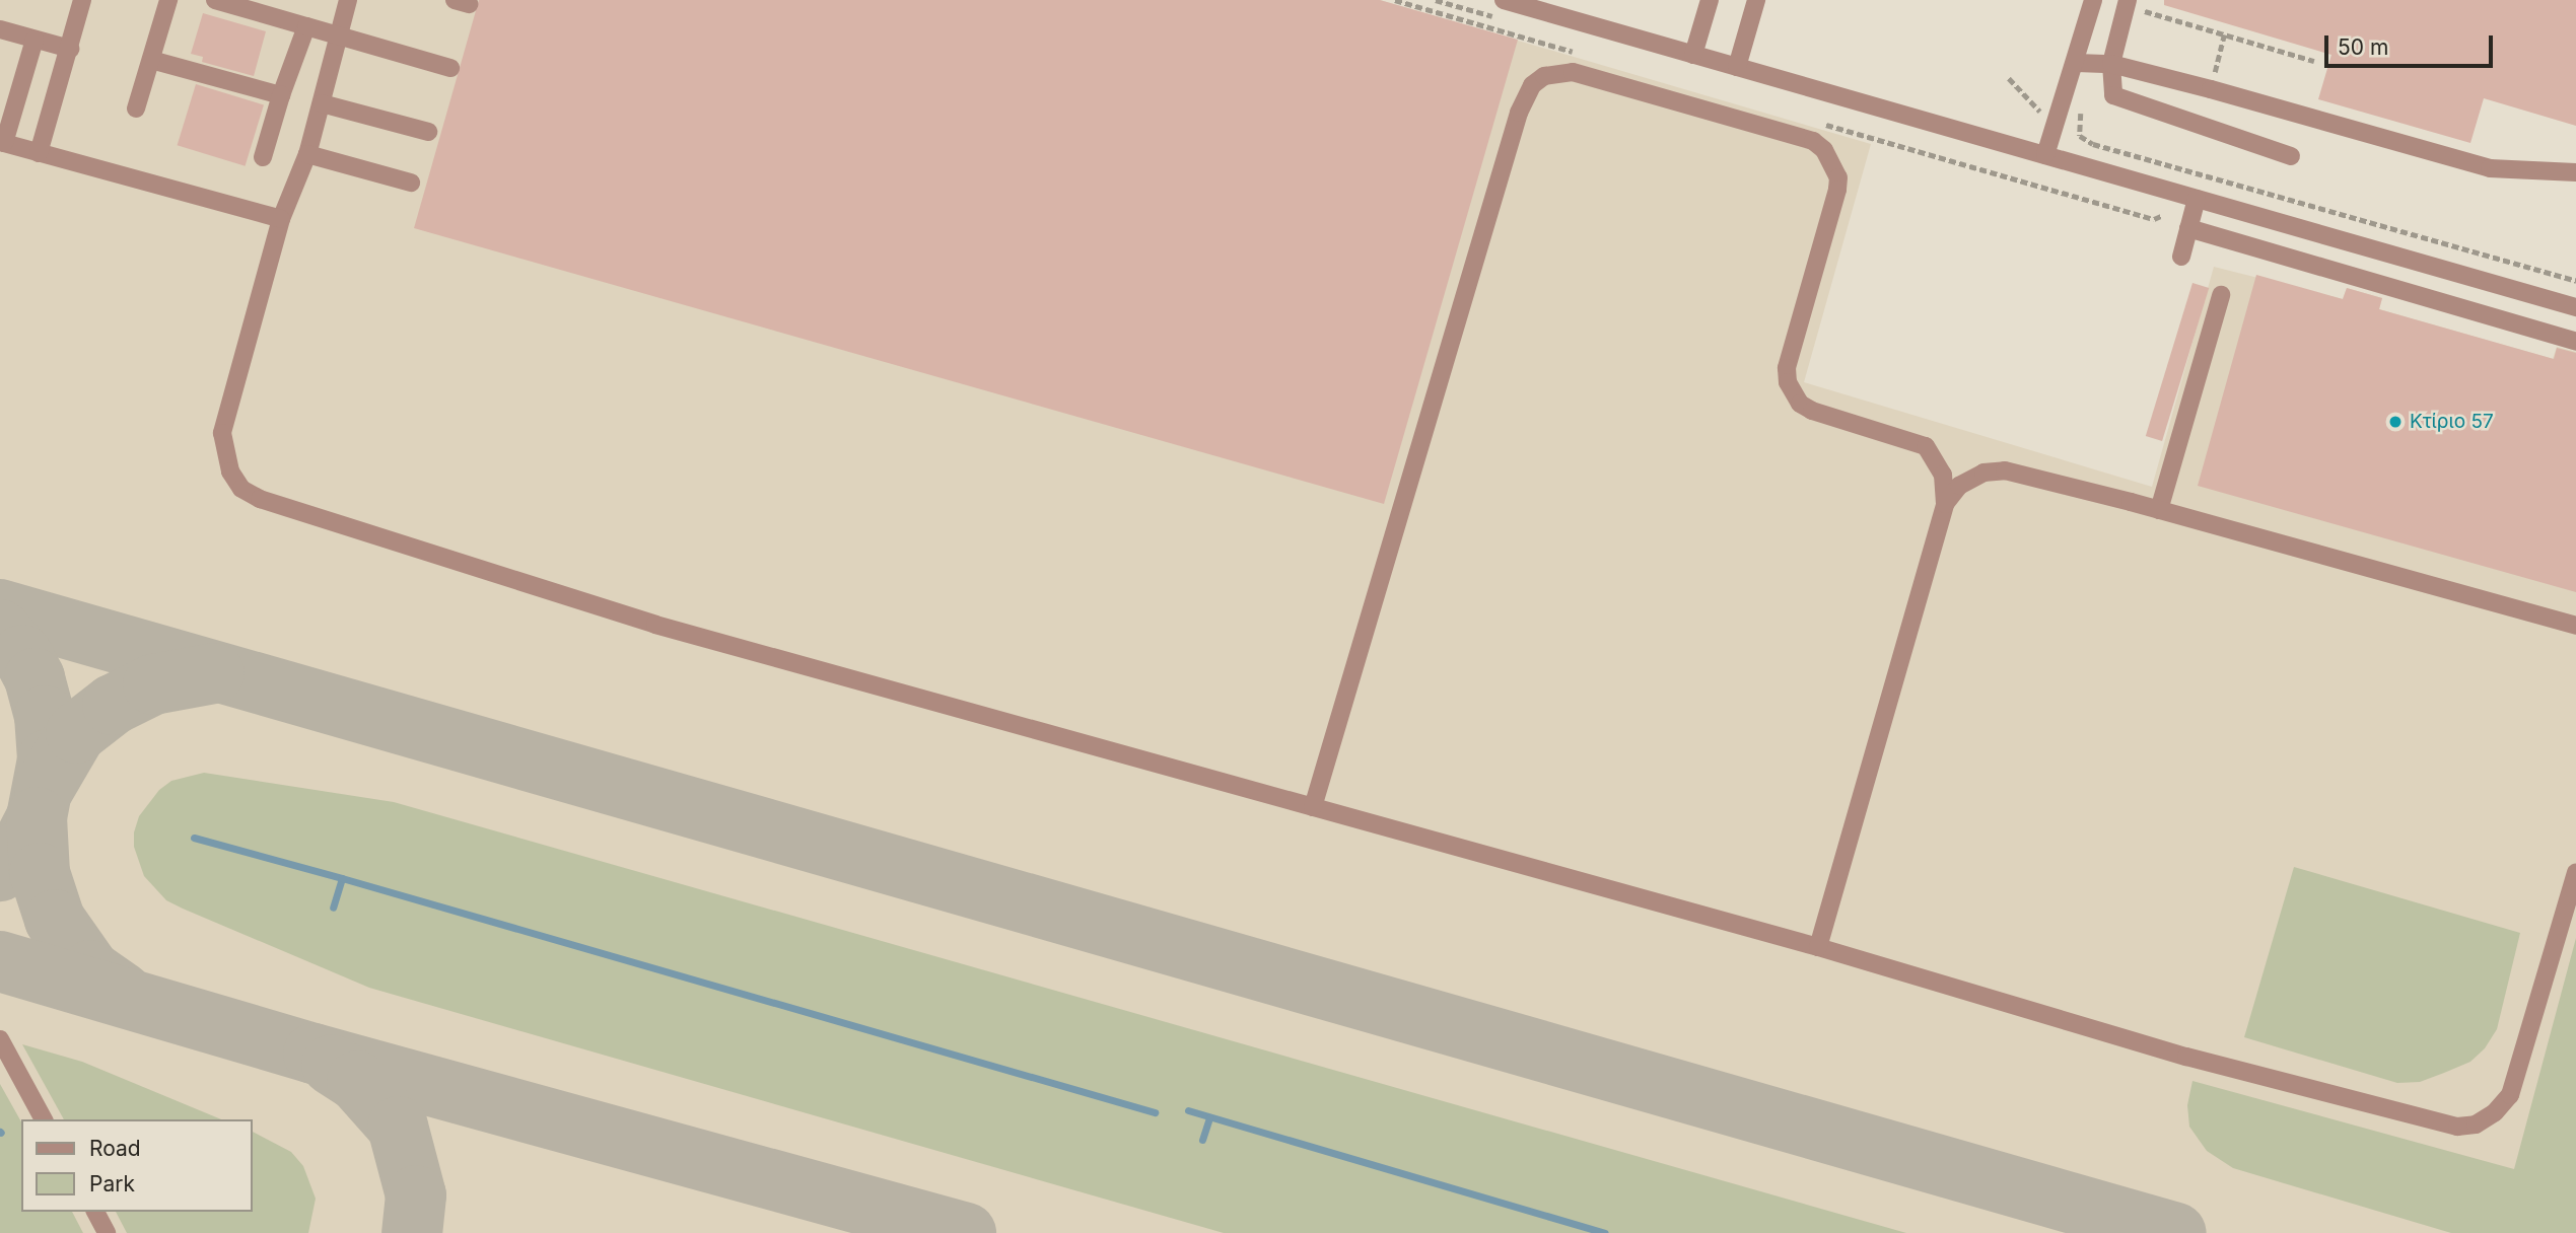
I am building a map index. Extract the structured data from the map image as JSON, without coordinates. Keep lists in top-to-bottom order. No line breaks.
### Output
{"places":["Κτίριο 57"],"legend":["Road","Park"],"scale_bar":"50 m"}
